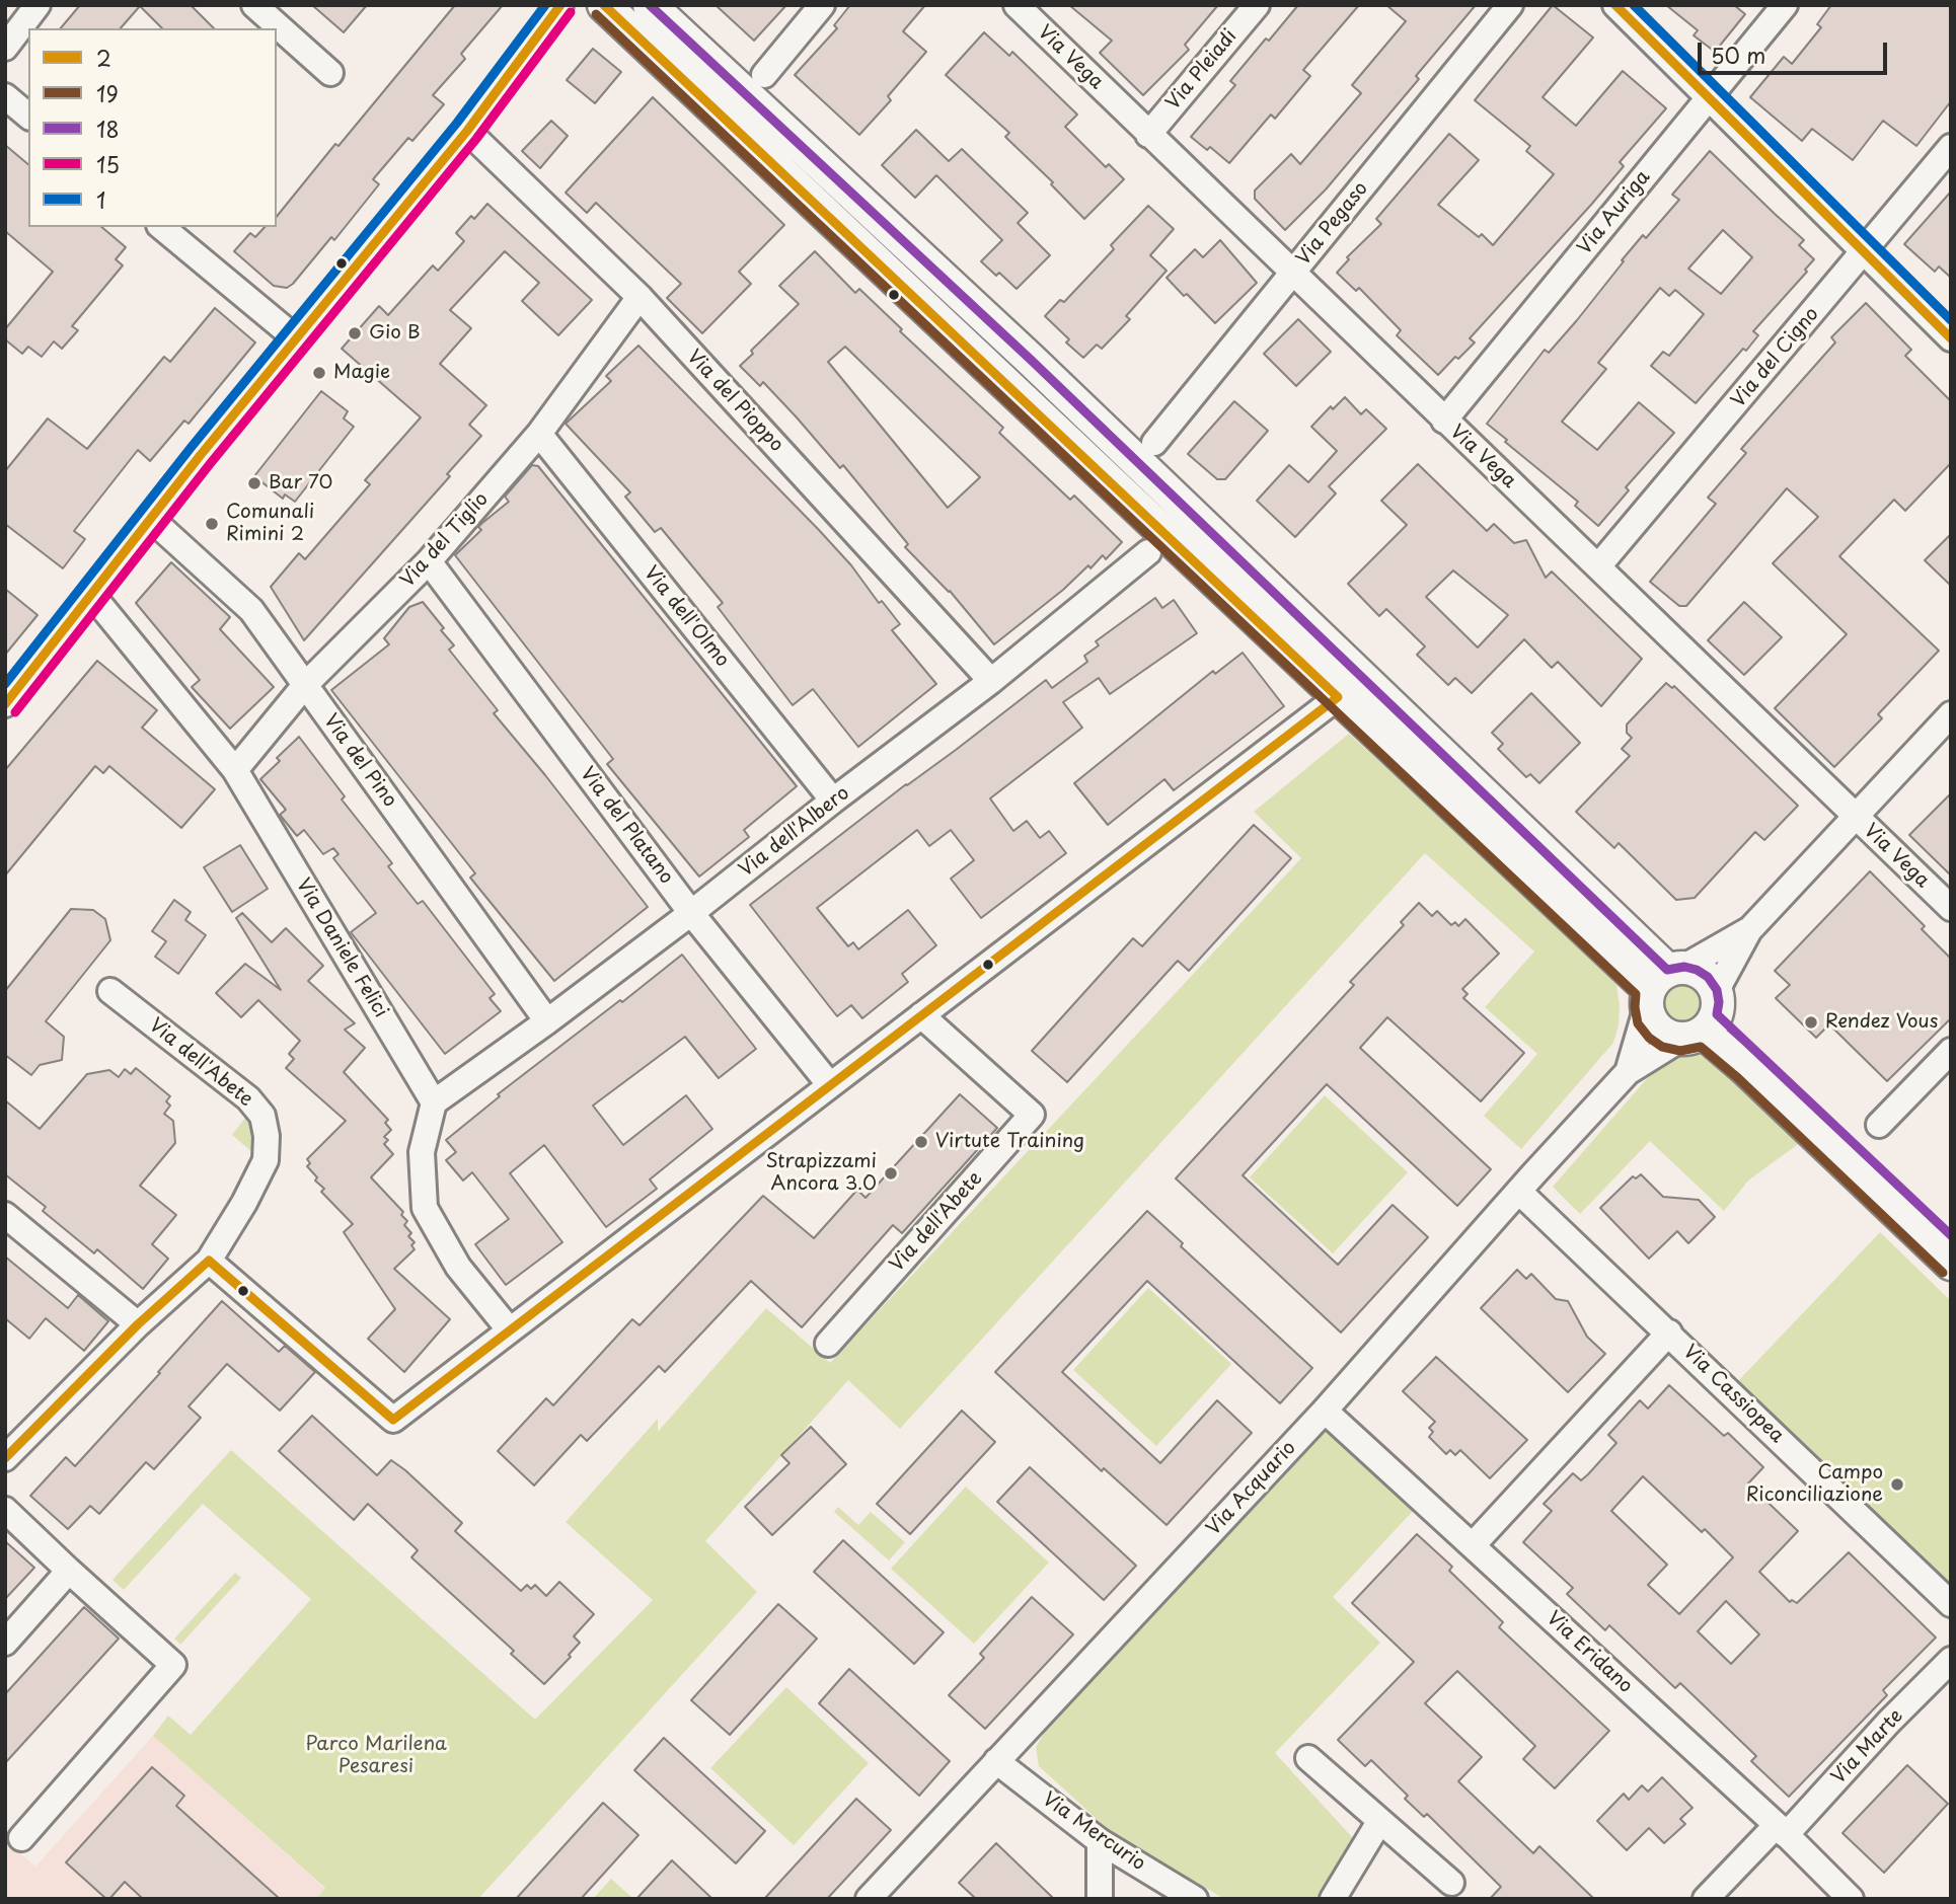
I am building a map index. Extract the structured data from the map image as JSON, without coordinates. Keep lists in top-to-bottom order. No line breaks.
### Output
{"streets":{"street":["Via Vega","Via Pleiadi","Via Auriga","Via Pegaso","Via del Cigno","Via del Pioppo","Via del Tiglio","Via dell'Olmo","Via del Pino","Via del Platano","Via dell'Albero","Via Daniele Felici","Via dell'Abete","Via Cassiopea","Via Acquario","Via Eridano","Via Marte","Via Mercurio"]},"crossings":[["Via Vega","Via Pleiadi"],["Via Vega","Via Auriga"],["Via Vega","Via Pegaso"],["Via Vega","Via del Cigno"],["Via del Pioppo","Via del Tiglio"],["Via del Pioppo","Via dell'Albero"],["Via del Tiglio","Via dell'Olmo"],["Via del Tiglio","Via del Pino"],["Via del Tiglio","Via del Platano"],["Via del Tiglio","Via Daniele Felici"],["Via dell'Olmo","Via dell'Albero"],["Via del Pino","Via dell'Albero"],["Via del Platano","Via dell'Albero"],["Via dell'Albero","Via Daniele Felici"],["Via Cassiopea","Via Acquario"],["Via Cassiopea","Via Eridano"],["Via Acquario","Via Eridano"],["Via Acquario","Via Mercurio"],["Via Eridano","Via Marte"]],"parks":["Parco Marilena Pesaresi"],"places":["Gio B","Magie","Bar 70","Comunali Rimini 2","Rendez Vous","Virtute Training","Strapizzami Ancora 3.0","Campo Riconciliazione"],"lines":["transit line 2","transit line 18","transit line 1","transit line 15","transit line 19"],"legend":["2","19","18","15","1"],"scale_bar":"50 m"}
